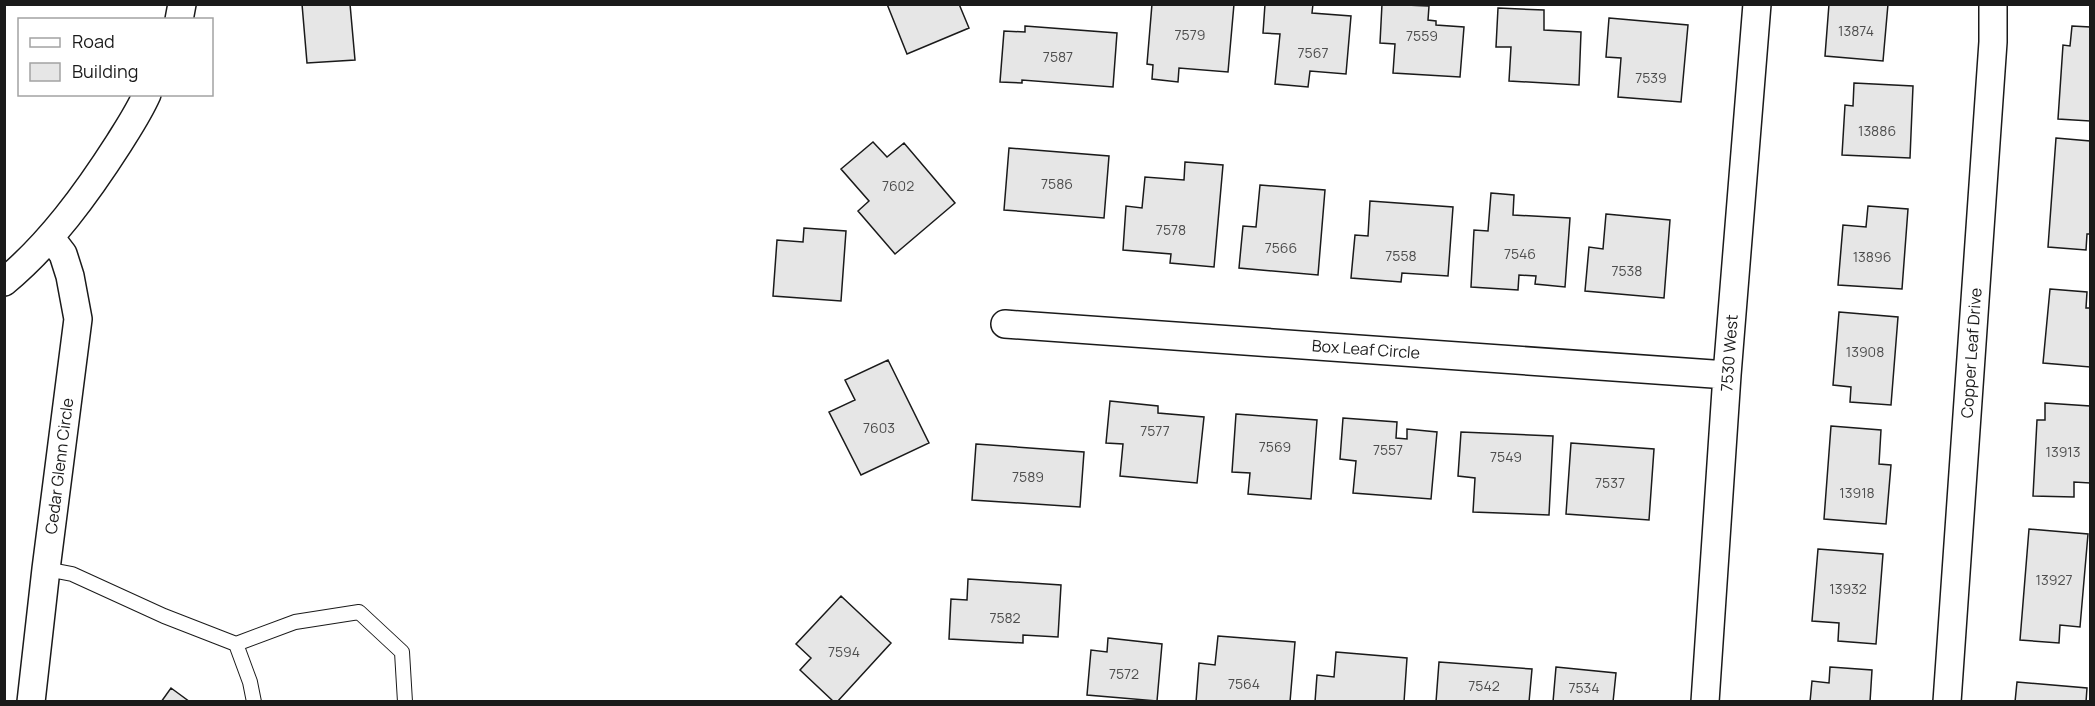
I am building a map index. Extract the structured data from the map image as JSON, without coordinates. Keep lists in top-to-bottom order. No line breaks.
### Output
{"streets":{"street":["Box Leaf Circle","7530 West","Copper Leaf Drive","Cedar Glenn Circle"]},"crossings":[["Box Leaf Circle","7530 West"]],"house_numbers":["13874","7579","7559","7567","7587","7539","13886","7586","7602","7578","7566","7546","7558","13896","7538","13908","7603","7577","7569","7557","13913","7549","7589","7537","13918","13927","13932","7582","7594","7572","7564","7542","7534"],"legend":["Road","Building"]}
